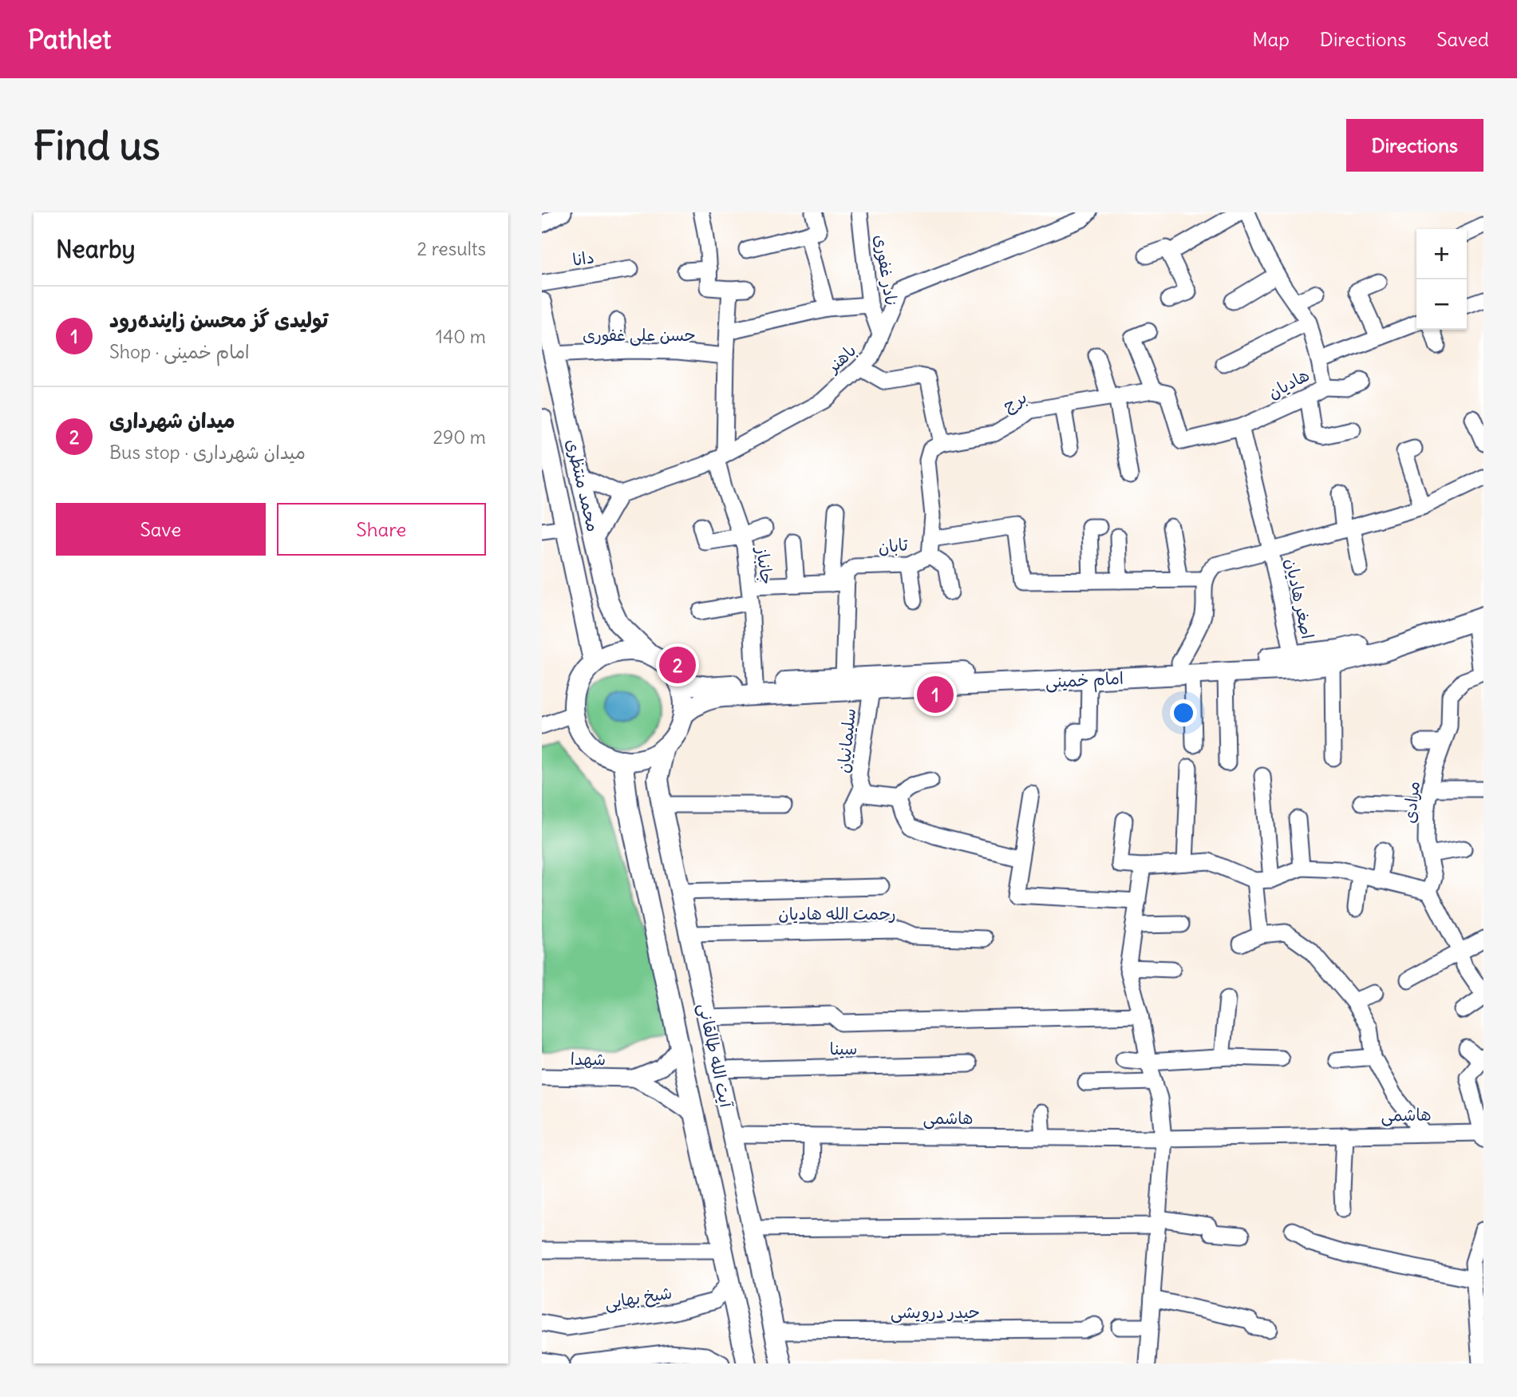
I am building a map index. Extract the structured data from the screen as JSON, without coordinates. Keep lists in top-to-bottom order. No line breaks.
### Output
{"streets":{"main road":["محمد منتظری","امام خمینی","آیت الله طالقانی"],"street":["دانا","نادر غفوری","حسن علی غفوری","باهنر","هادیان","برج","تابان","جانباز","اصغر هادیان","سلیمانیان","مرادی","رحمت الله هادیان","سینا","شهدا","هاشمی","شیخ بهایی","حیدر درویشی"]},"crossings":[["نادر غفوری","باهنر"],["حسن علی غفوری","محمد منتظری"],["حسن علی غفوری","جانباز"],["باهنر","جانباز"],["برج","تابان"],["محمد منتظری","امام خمینی"],["محمد منتظری","آیت الله طالقانی"],["جانباز","امام خمینی"],["اصغر هادیان","امام خمینی"],["امام خمینی","سلیمانیان"],["امام خمینی","مرادی"],["امام خمینی","آیت الله طالقانی"],["رحمت الله هادیان","آیت الله طالقانی"],["سینا","آیت الله طالقانی"],["آیت الله طالقانی","هاشمی"],["آیت الله طالقانی","شیخ بهایی"],["آیت الله طالقانی","حیدر درویشی"]],"page":{"header":"Pathlet","nav":["Map","Directions","Saved"],"buttons":["Directions",["Save","Share"]],"title":"Find us","heading":["Nearby","2 results"],"map_buttons":["+","−"],"list":[{"mark":"1","name":"تولیدی گز محسن زاینده‌رود","note":"Shop · امام خمینی","value":"140 m"},{"mark":"2","name":"میدان شهرداری","note":"Bus stop · میدان شهرداری","value":"290 m"}],"pins":["2","1"]}}
